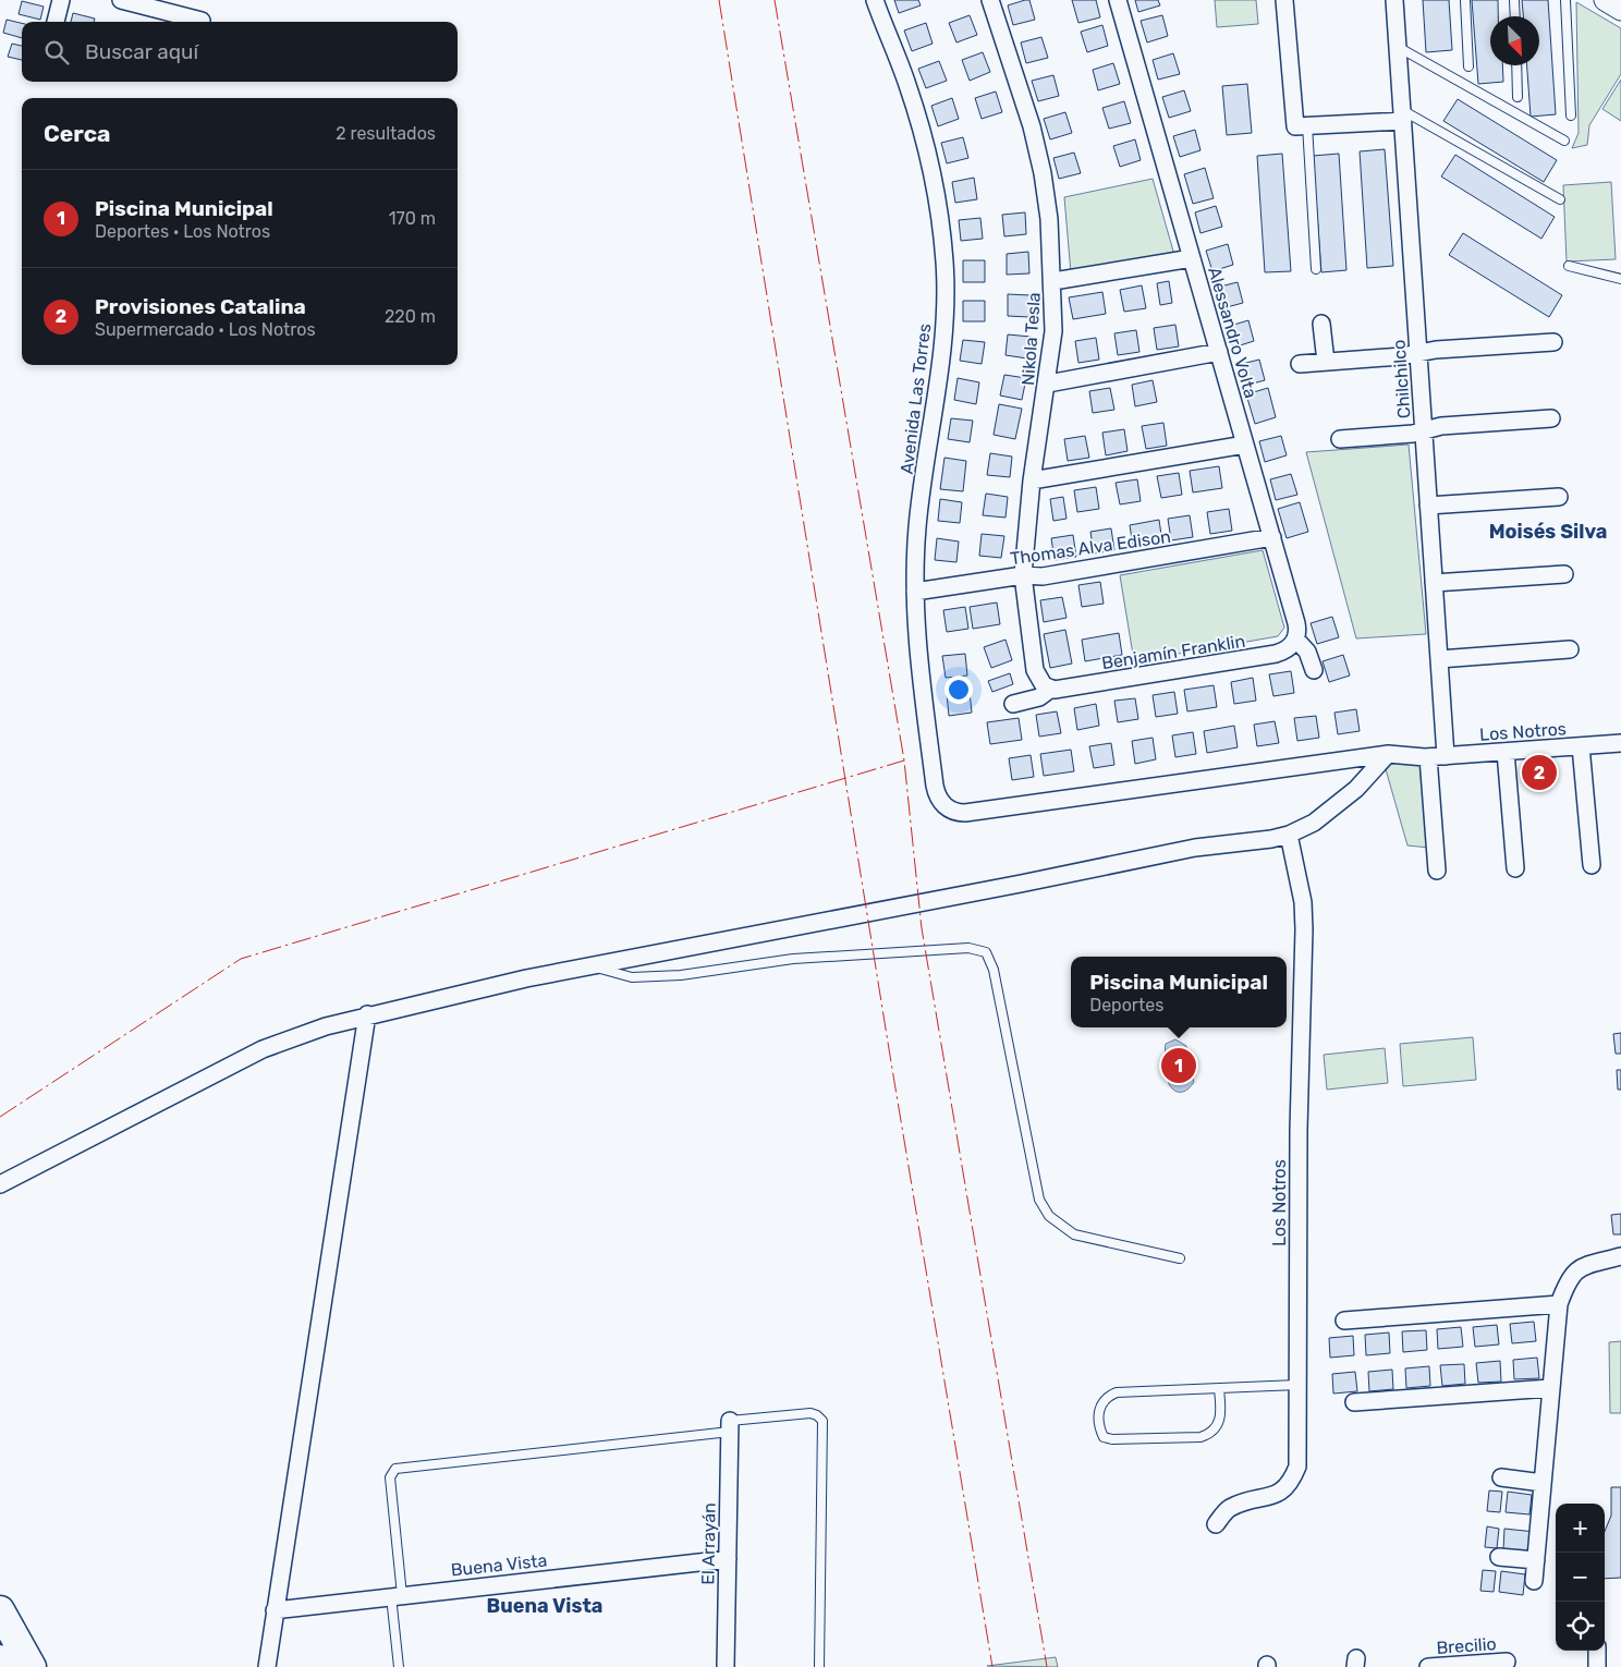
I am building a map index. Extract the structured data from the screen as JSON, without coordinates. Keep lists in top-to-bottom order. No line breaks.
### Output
{"streets":{"street":["Alessandro Volta","Nikola Tesla","Chilchilco","Avenida Las Torres","Thomas Alva Edison","Benjamín Franklin","Los Notros","El Arrayán","Buena Vista","Brecilio"]},"crossings":[["Alessandro Volta","Thomas Alva Edison"],["Alessandro Volta","Benjamín Franklin"],["Nikola Tesla","Thomas Alva Edison"],["Nikola Tesla","Benjamín Franklin"],["Chilchilco","Los Notros"],["Avenida Las Torres","Thomas Alva Edison"],["Avenida Las Torres","Los Notros"],["El Arrayán","Buena Vista"]],"districts":["Moisés Silva","Buena Vista"],"north":"bottom right","page":{"search":"Buscar aquí","heading":["Cerca","2 resultados"],"list":[{"mark":"1","name":"Piscina Municipal","note":"Deportes · Los Notros","value":"170 m"},{"mark":"2","name":"Provisiones Catalina","note":"Supermercado · Los Notros","value":"220 m"}],"pins":["2","1"],"popup":["Piscina Municipal","Deportes"],"map_buttons":["+","−"]}}
